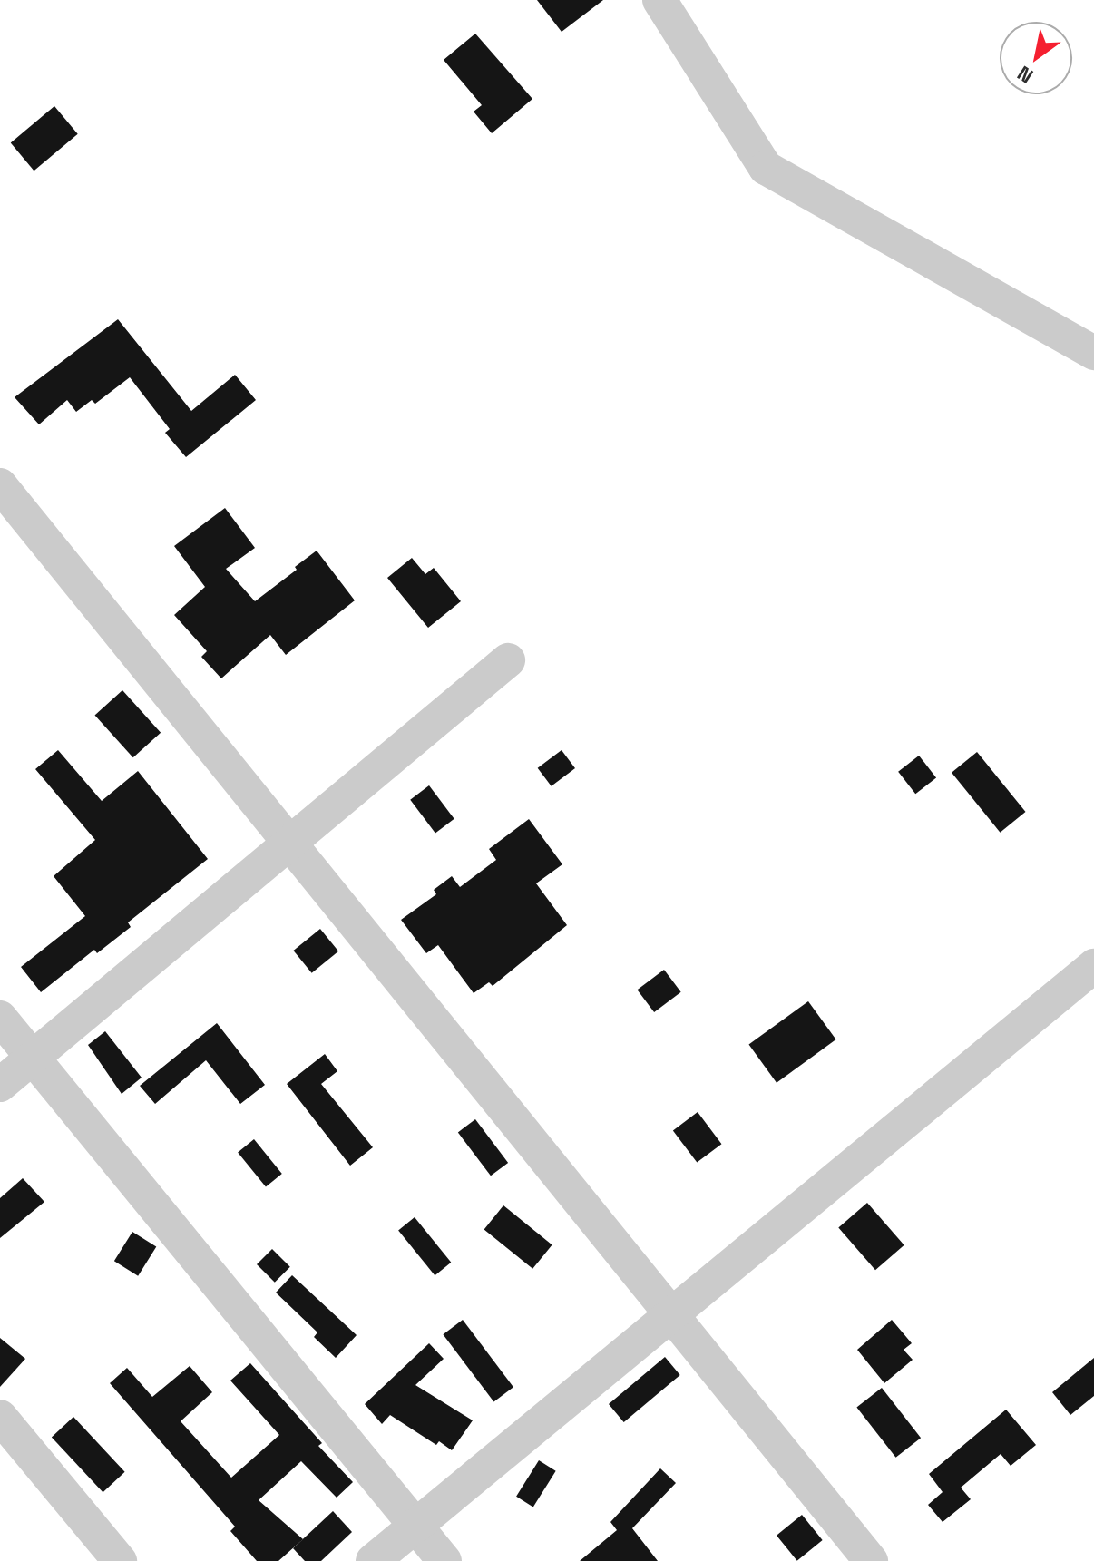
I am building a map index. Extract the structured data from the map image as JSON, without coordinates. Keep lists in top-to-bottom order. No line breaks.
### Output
{"north":"bottom left"}
